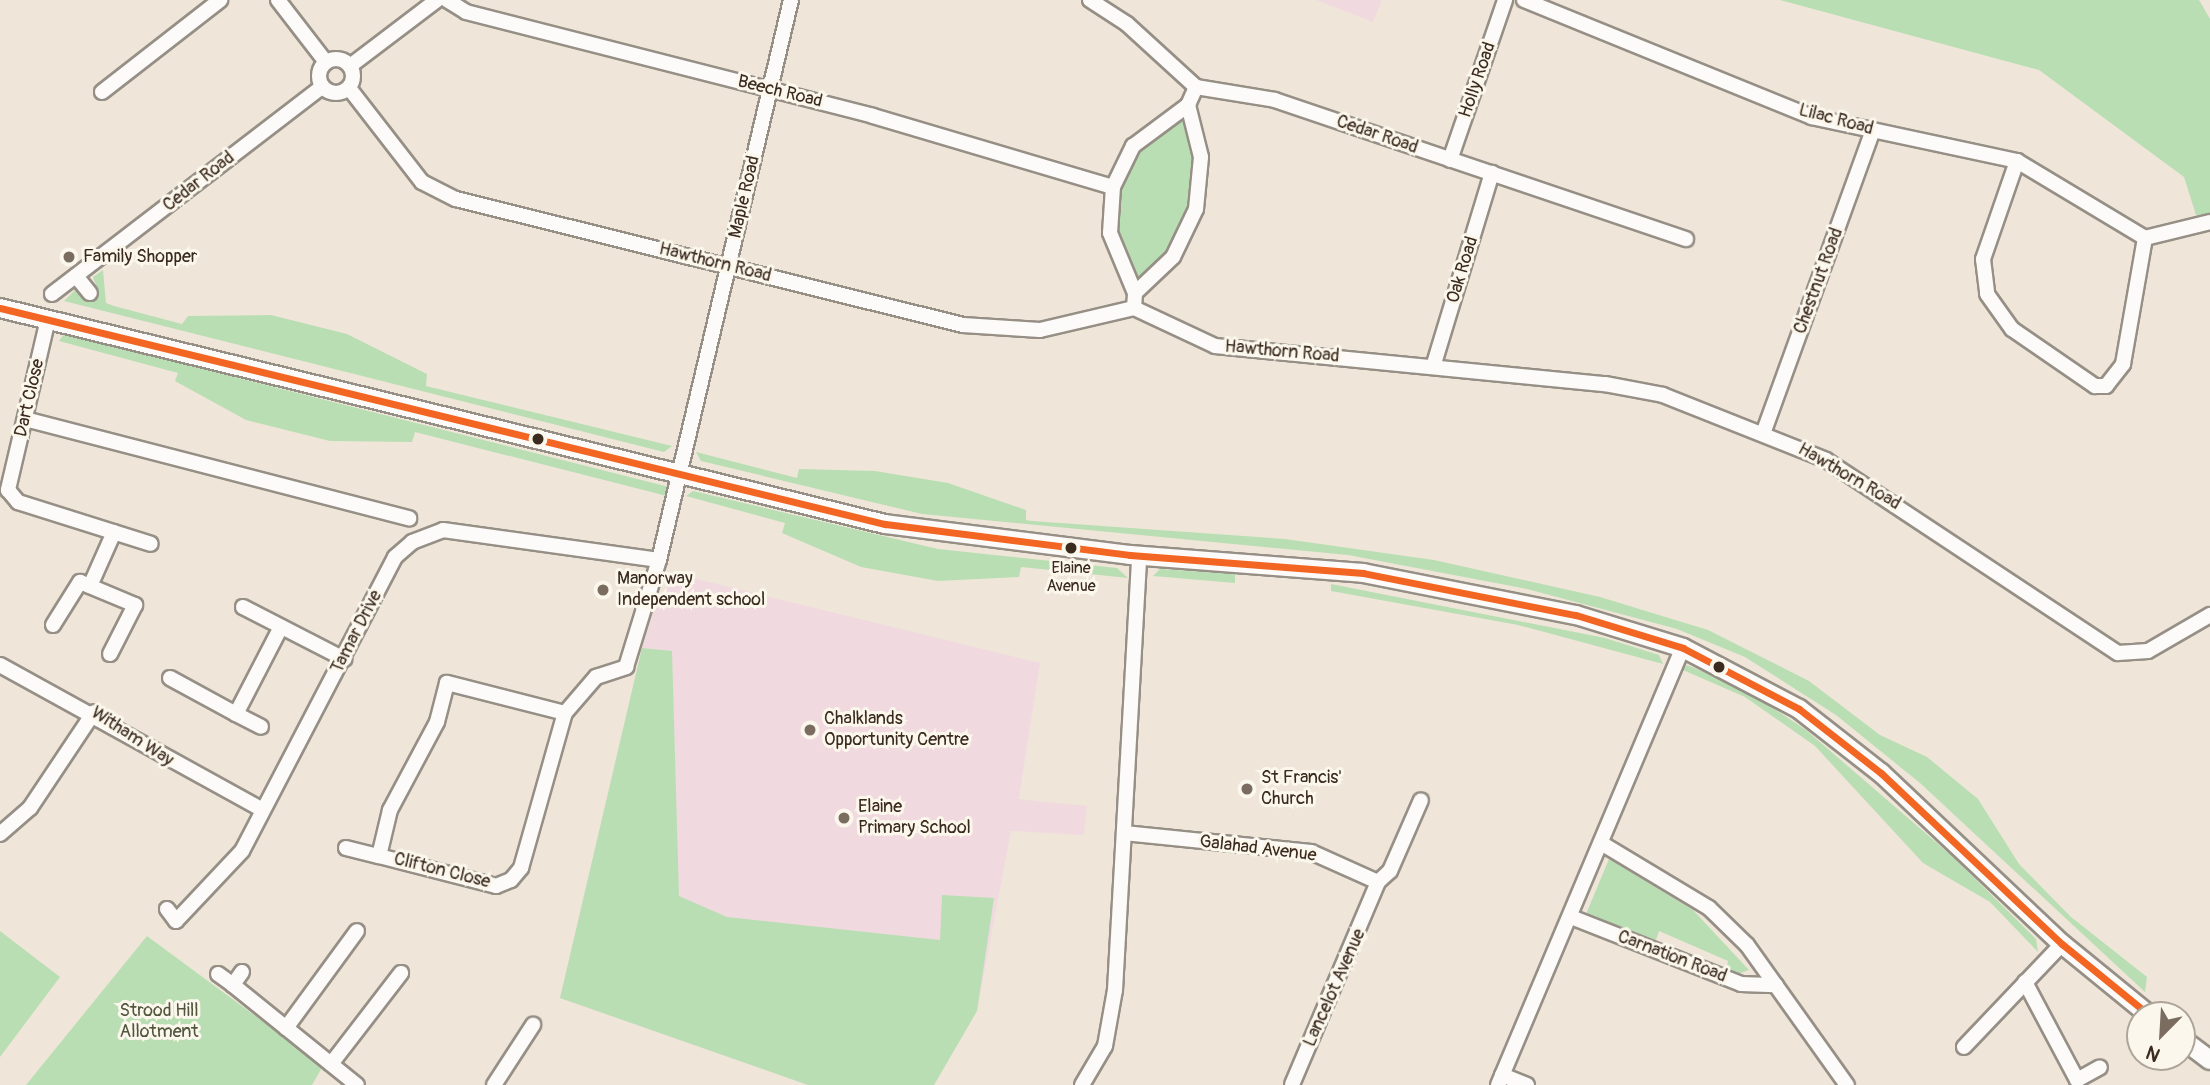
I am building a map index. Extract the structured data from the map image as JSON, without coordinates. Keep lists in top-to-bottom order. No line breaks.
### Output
{"streets":{"street":["Holly Road","Beech Road","Lilac Road","Cedar Road","Maple Road","Hawthorn Road","Oak Road","Chestnut Road","Dart Close","Tamar Drive","Witham Way","Galahad Avenue","Clifton Close","Carnation Road","Lancelot Avenue"]},"crossings":[["Holly Road","Cedar Road"],["Beech Road","Maple Road"],["Lilac Road","Chestnut Road"],["Cedar Road","Hawthorn Road"],["Cedar Road","Oak Road"],["Maple Road","Hawthorn Road"],["Maple Road","Clifton Close"],["Hawthorn Road","Oak Road"],["Hawthorn Road","Chestnut Road"],["Tamar Drive","Witham Way"],["Tamar Drive","Clifton Close"],["Galahad Avenue","Lancelot Avenue"]],"parks":["Strood Hill Allotment"],"places":["Family Shopper","Elaine Avenue","Manorway Independent school","Chalklands Opportunity Centre","St Francis' Church","Elaine Primary School"],"north":"bottom left"}
